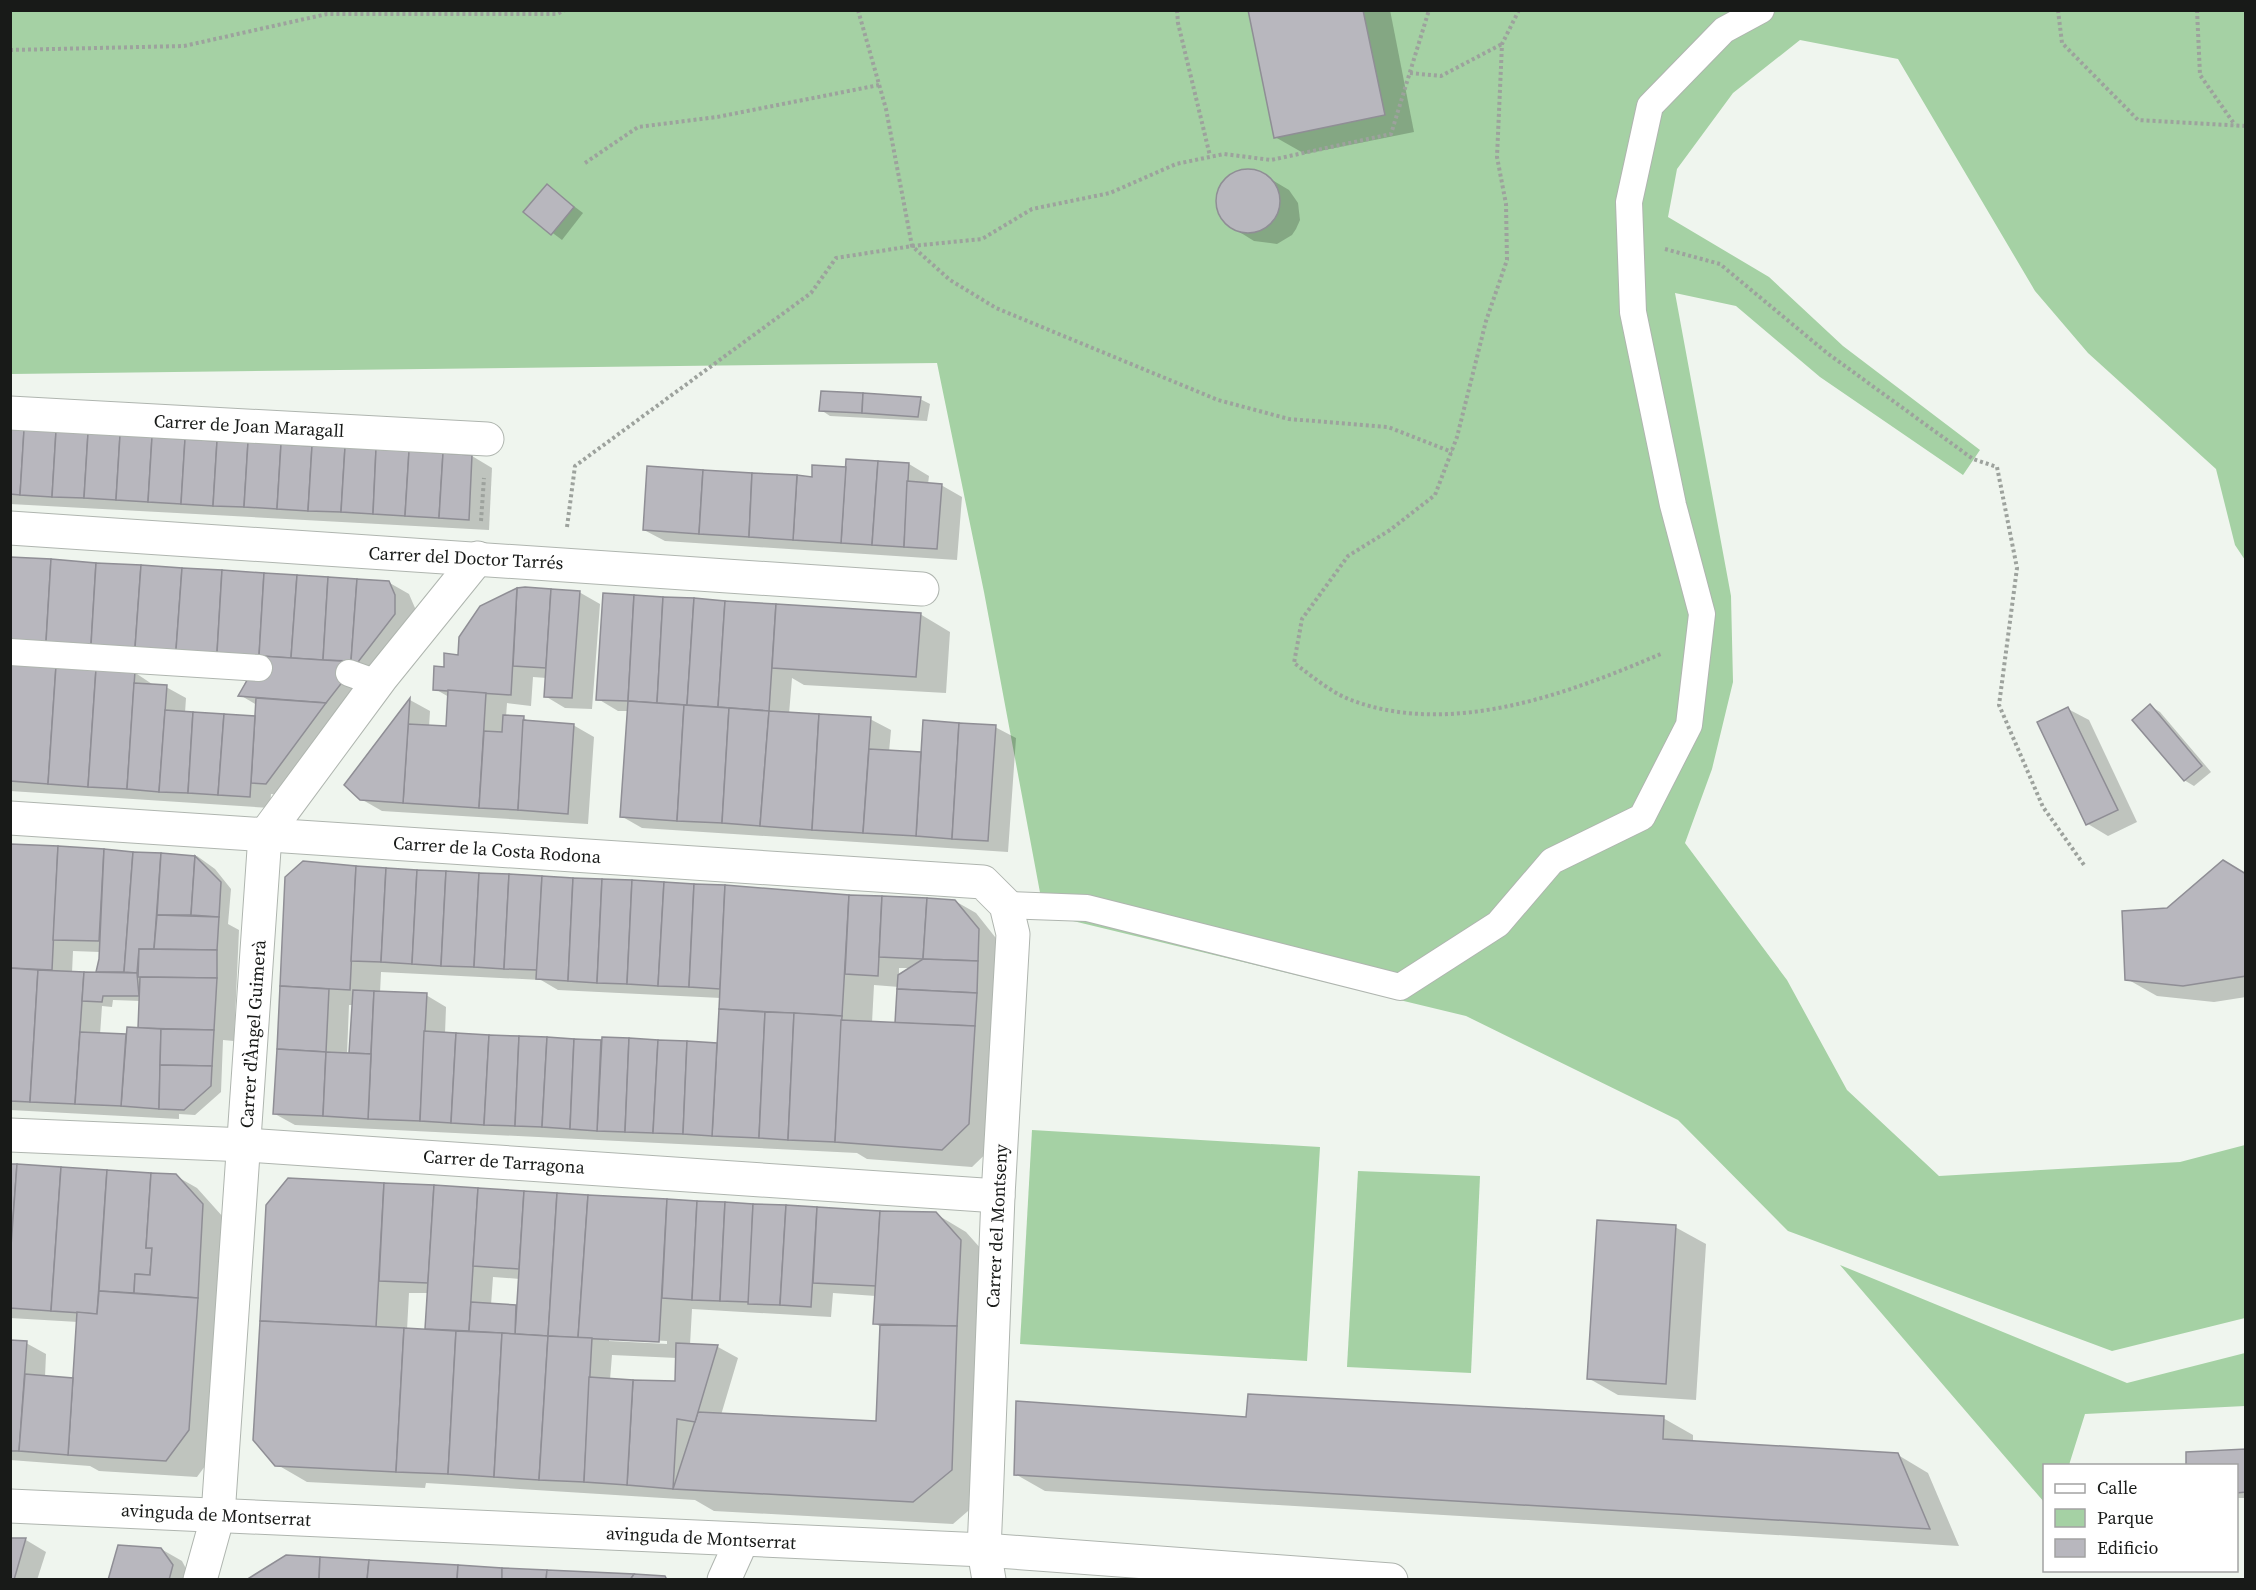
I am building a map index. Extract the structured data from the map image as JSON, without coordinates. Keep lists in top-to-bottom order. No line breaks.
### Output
{"streets":{"street":["Carrer de Joan Maragall","Carrer del Doctor Tarrés","Carrer de la Costa Rodona","Carrer d'Àngel Guimerà","Carrer de Tarragona","Carrer del Montseny","avinguda de Montserrat"]},"crossings":[["Carrer de la Costa Rodona","Carrer d'Àngel Guimerà"],["Carrer de la Costa Rodona","Carrer del Montseny"],["Carrer d'Àngel Guimerà","Carrer de Tarragona"],["Carrer d'Àngel Guimerà","avinguda de Montserrat"],["Carrer de Tarragona","Carrer del Montseny"],["Carrer del Montseny","avinguda de Montserrat"]],"legend":["Calle","Parque","Edificio"]}
